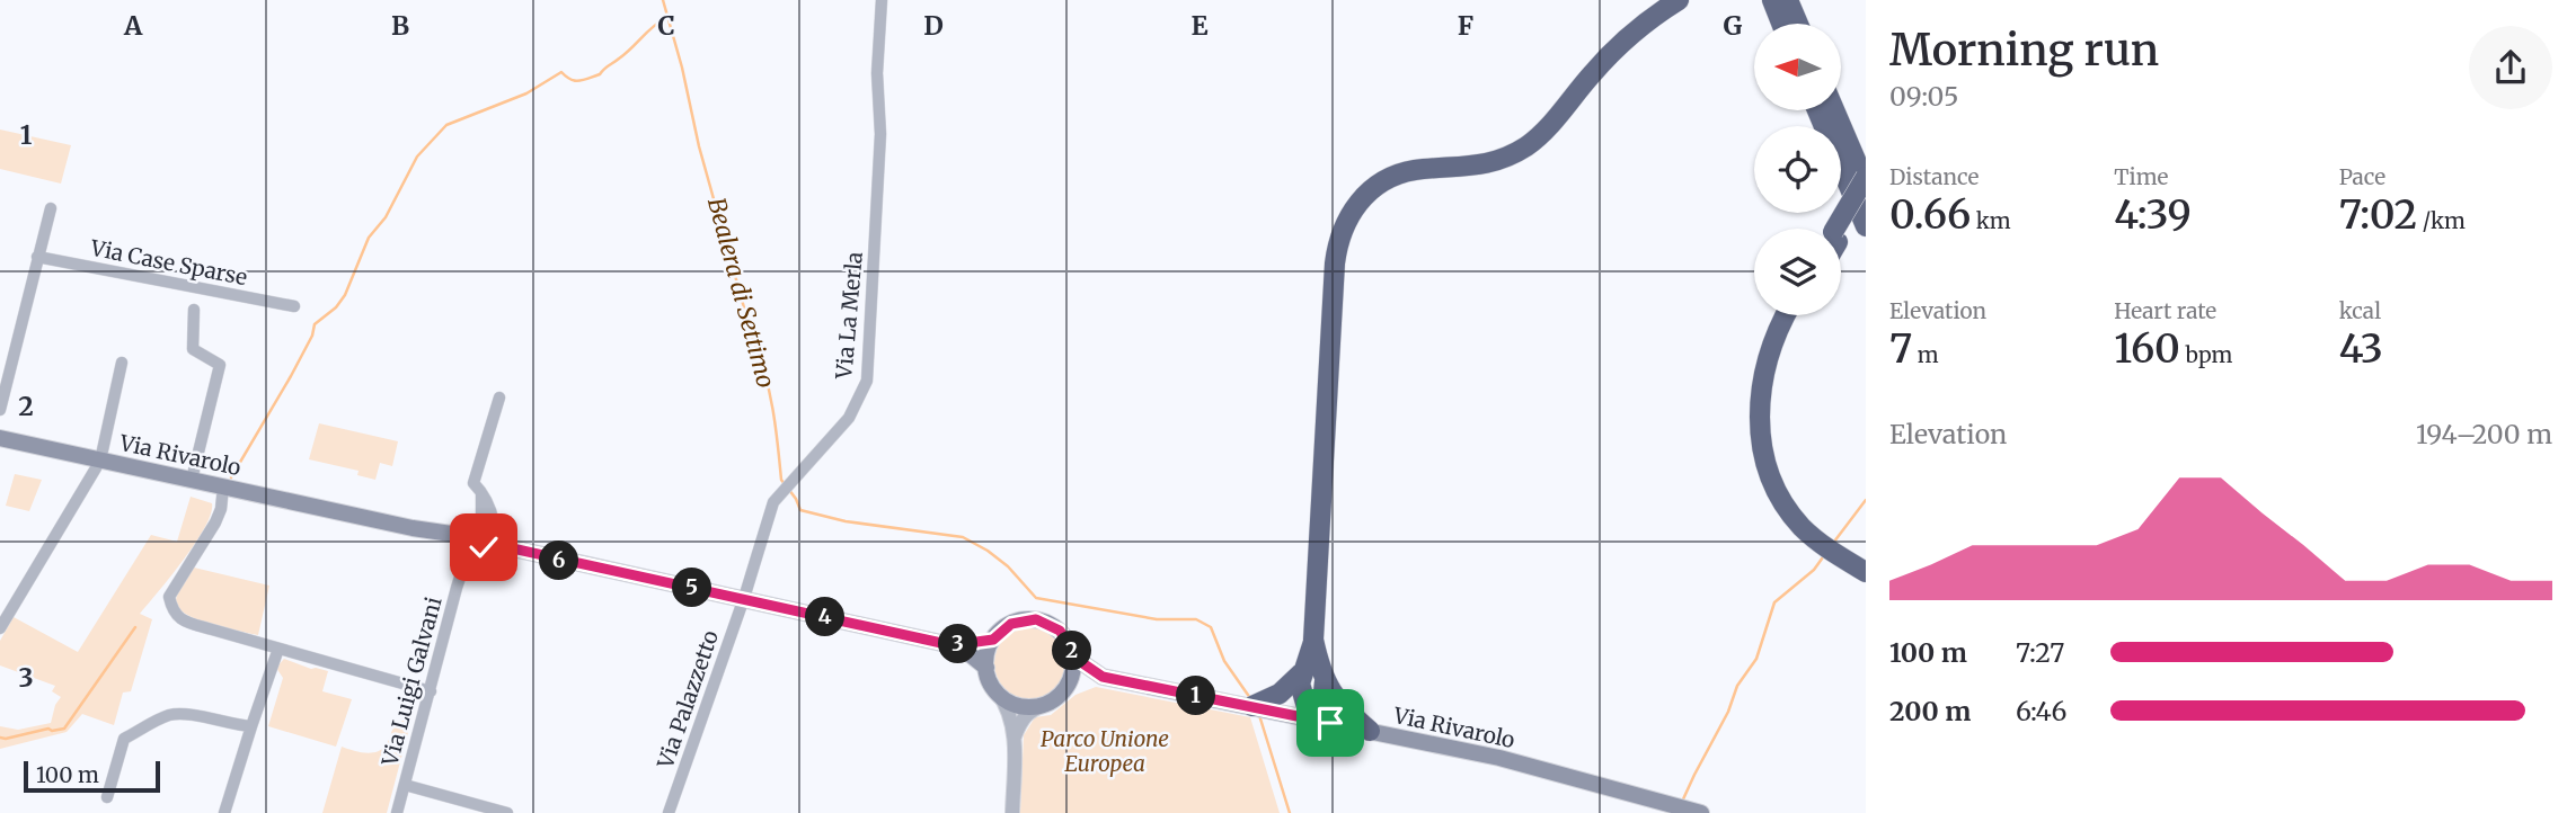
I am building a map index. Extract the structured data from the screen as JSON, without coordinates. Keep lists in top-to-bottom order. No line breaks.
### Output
{"streets":{"main road":["Via Rivarolo"],"street":["Via Case Sparse","Via La Merla","Via Luigi Galvani","Via Palazzetto"]},"crossings":[["Via La Merla","Via Palazzetto"],["Via Rivarolo","Via Luigi Galvani"]],"water":["Bealera di Settimo"],"parks":["Parco Unione Europea"],"scale_bar":"100 m","north":"left","page":{"heading":["Morning run","09:05"],"stats":[["Distance","0.66 km"],["Time","4:39"],["Pace","7:02 /km"],["Elevation","7 m"],["Heart rate","160 bpm"],["kcal","43"]],"chart":["Elevation","194–200 m"],"pins":["6","5","4","3","2","1"],"list":[{"name":"100 m","note":"7:27"},{"name":"200 m","note":"6:46"}],"scale":"100 m"},"grid":{"columns":["A","B","C","D","E","F","G"],"rows":["1","2","3"]}}
